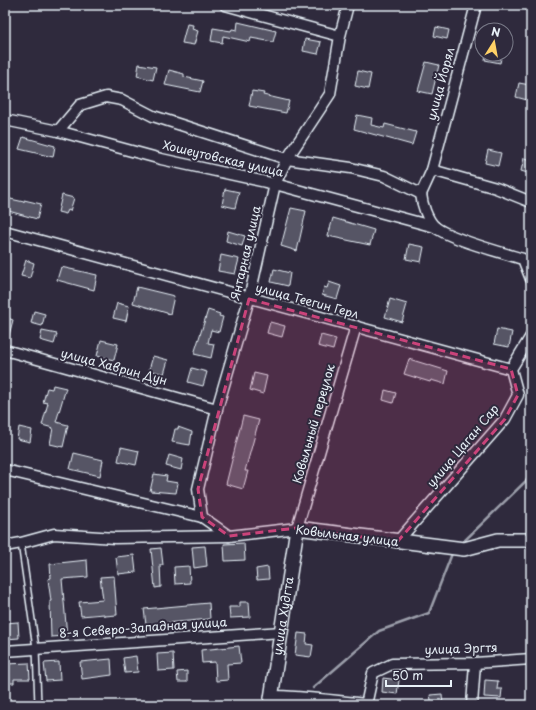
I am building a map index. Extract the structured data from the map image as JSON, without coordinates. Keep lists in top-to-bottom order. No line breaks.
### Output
{"streets":{"street":["улица Йорял","Хошеутовская улица","Янтарная улица","улица Теегин Герл","улица Хаврин Дун","Ковыльный переулок","улица Цаган Сар","Ковыльная улица","улица Худгта","8-я Северо-Западная улица","улица Эргтя"]},"crossings":[["Хошеутовская улица","Янтарная улица"],["Янтарная улица","улица Теегин Герл"],["Янтарная улица","улица Хаврин Дун"],["улица Теегин Герл","Ковыльный переулок"],["улица Теегин Герл","улица Цаган Сар"],["Ковыльный переулок","Ковыльная улица"],["Ковыльный переулок","улица Худгта"],["улица Цаган Сар","Ковыльная улица"],["Ковыльная улица","улица Худгта"],["улица Худгта","8-я Северо-Западная улица"]],"scale_bar":"50 m","north":"top"}
